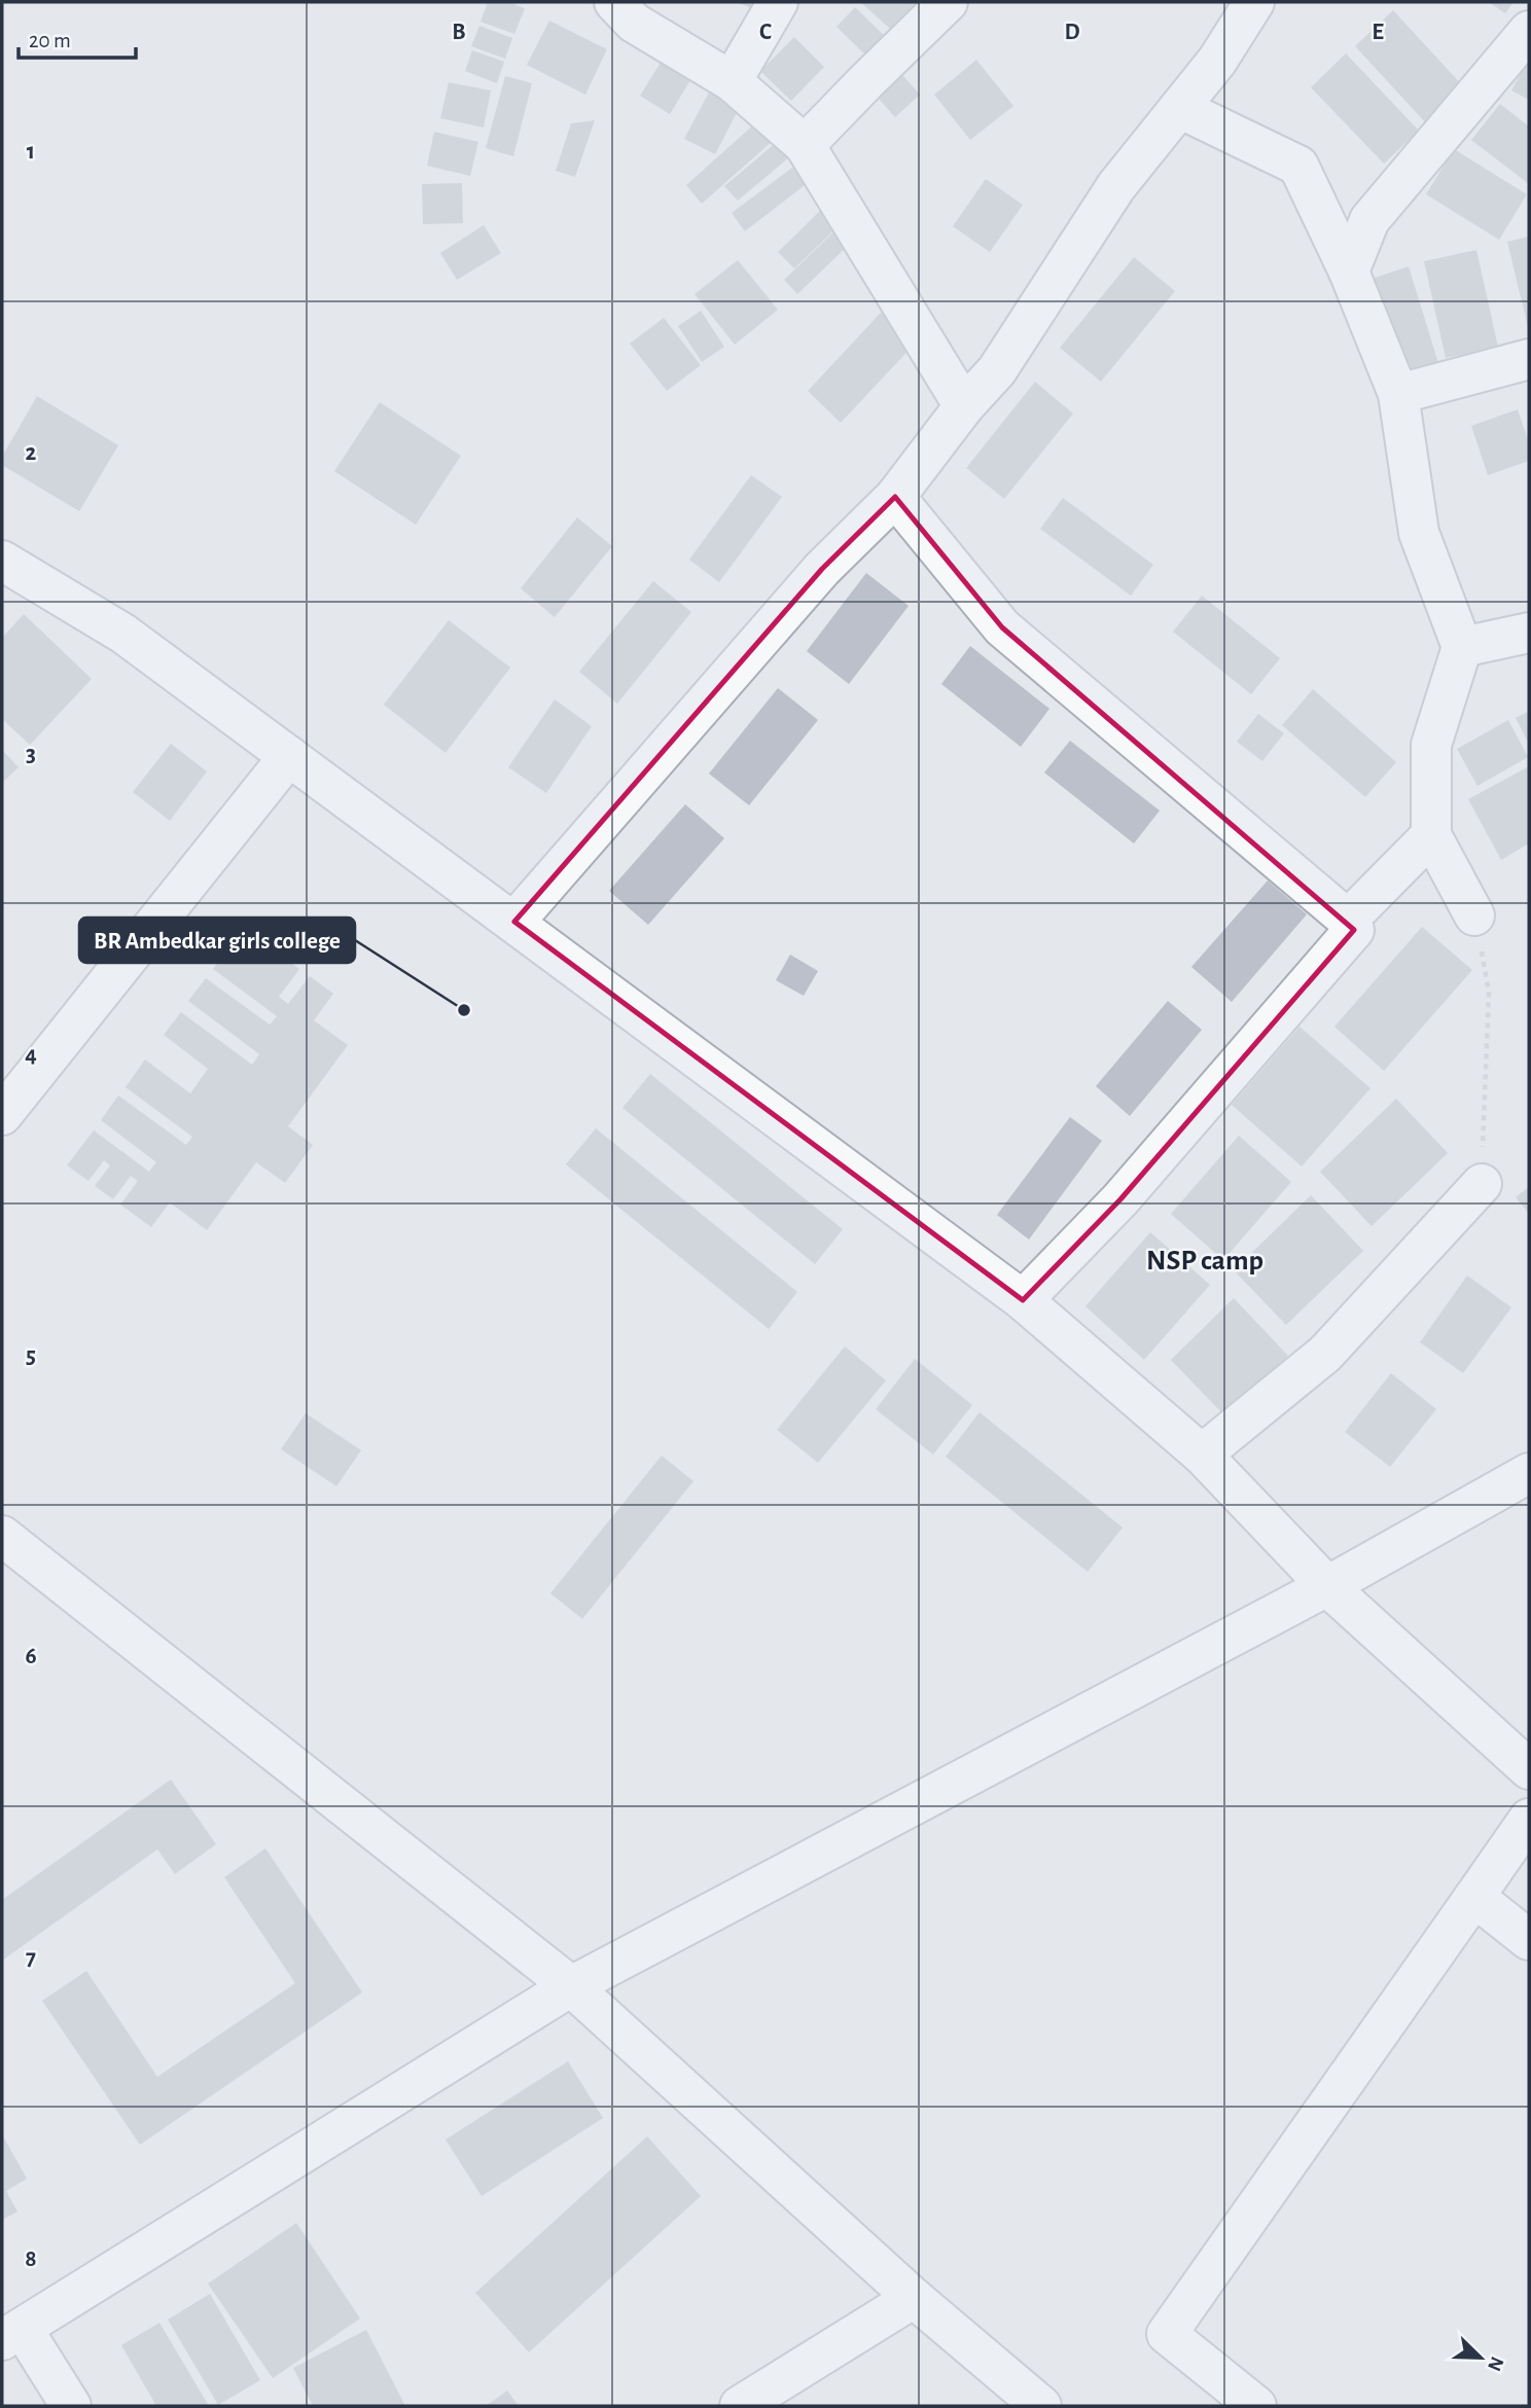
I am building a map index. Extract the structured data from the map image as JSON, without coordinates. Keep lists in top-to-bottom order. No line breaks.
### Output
{"districts":["NSP camp"],"places":["BR Ambedkar girls college"],"scale_bar":"20 m","north":"bottom right","grid":{"columns":["B","C","D","E"],"rows":["1","2","3","4","5","6","7","8"]}}
